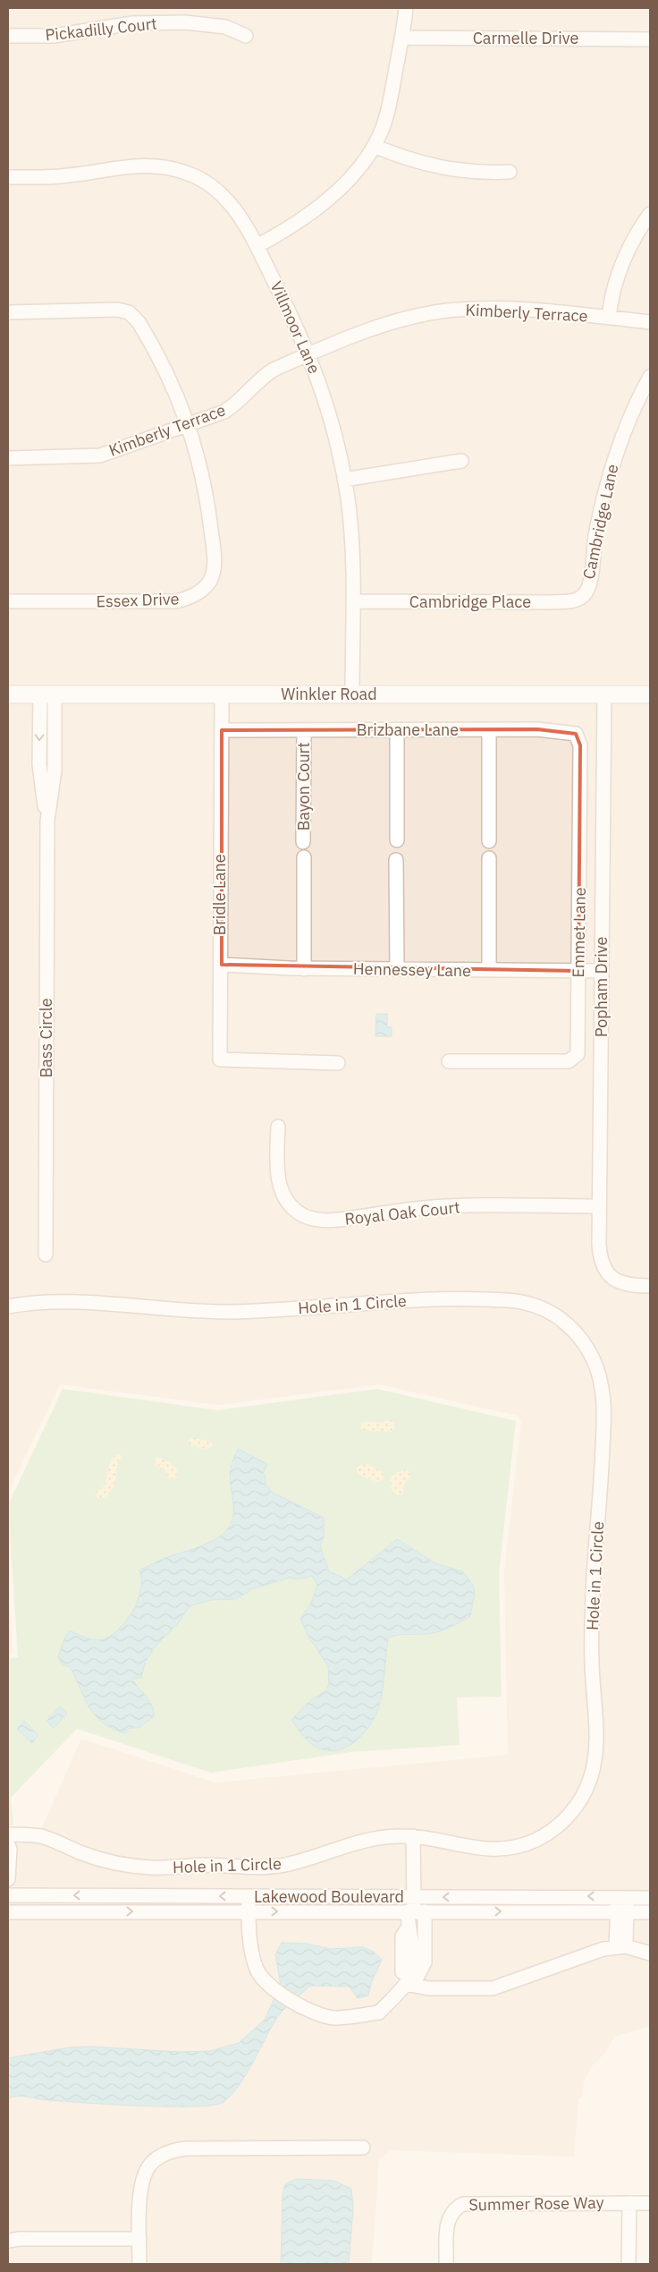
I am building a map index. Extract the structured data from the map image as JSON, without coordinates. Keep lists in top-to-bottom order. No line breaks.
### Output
{"streets":{"street":["Pickadilly Court","Carmelle Drive","Kimberly Terrace","Villmoor Lane","Cambridge Lane","Essex Drive","Cambridge Place","Winkler Road","Brizbane Lane","Bayon Court","Bridle Lane","Emmet Lane","Hennessey Lane","Popham Drive","Bass Circle","Royal Oak Court","Hole in 1 Circle","Lakewood Boulevard","Summer Rose Way"]},"crossings":[["Kimberly Terrace","Villmoor Lane"],["Kimberly Terrace","Essex Drive"],["Villmoor Lane","Cambridge Place"],["Villmoor Lane","Winkler Road"],["Cambridge Lane","Cambridge Place"],["Winkler Road","Bridle Lane"],["Winkler Road","Popham Drive"],["Winkler Road","Bass Circle"],["Brizbane Lane","Bayon Court"],["Brizbane Lane","Bridle Lane"],["Brizbane Lane","Emmet Lane"],["Bridle Lane","Hennessey Lane"],["Emmet Lane","Hennessey Lane"],["Hennessey Lane","Popham Drive"],["Popham Drive","Royal Oak Court"]]}
